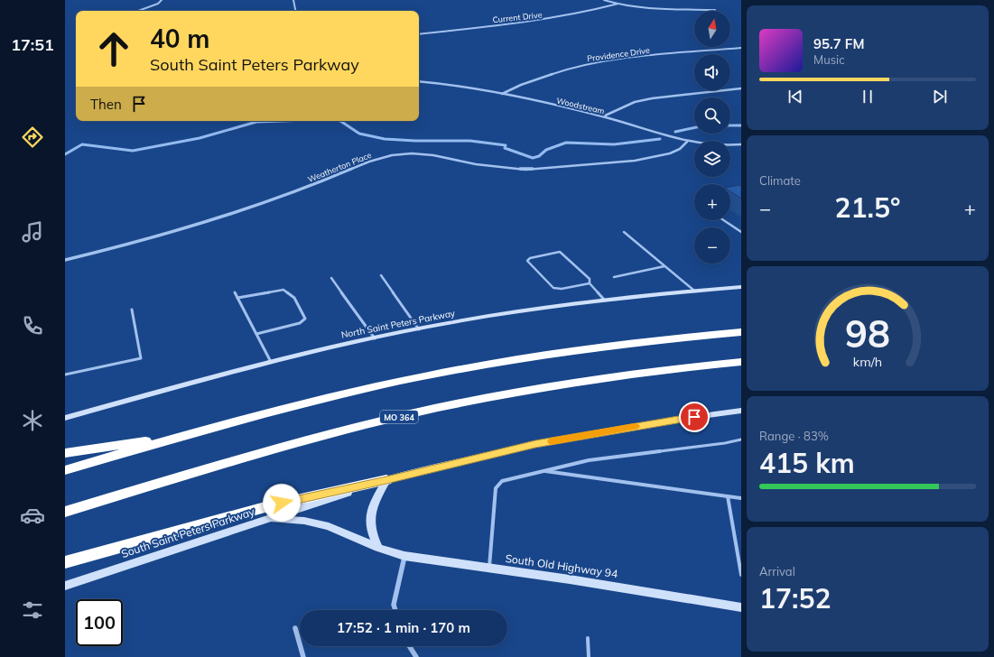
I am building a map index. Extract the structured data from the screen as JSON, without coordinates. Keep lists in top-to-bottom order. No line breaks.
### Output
{"streets":{"highway":["MO 364"],"main road":["North Saint Peters Parkway","South Saint Peters Parkway","South Old Highway 94"],"street":["Current Drive","Providence Drive","Woodstream","Weatherton Place"]},"crossings":[["Providence Drive","Woodstream"],["Woodstream","Weatherton Place"],["South Saint Peters Parkway","South Old Highway 94"]],"north":"top","page":{"tabs":"17:51","map_buttons":["+","−"],"turn":["40 m","South Saint Peters Parkway"],"song":["95.7 FM","Music"],"then":"Then","tile":["Climate",["Range · 83%","415 km"],["Arrival","17:52"]],"heat":["−","21.5°","+"],"limit":"100","trip":"17:52 · 1 min · 170 m","gauge":["98","km/h"]}}
